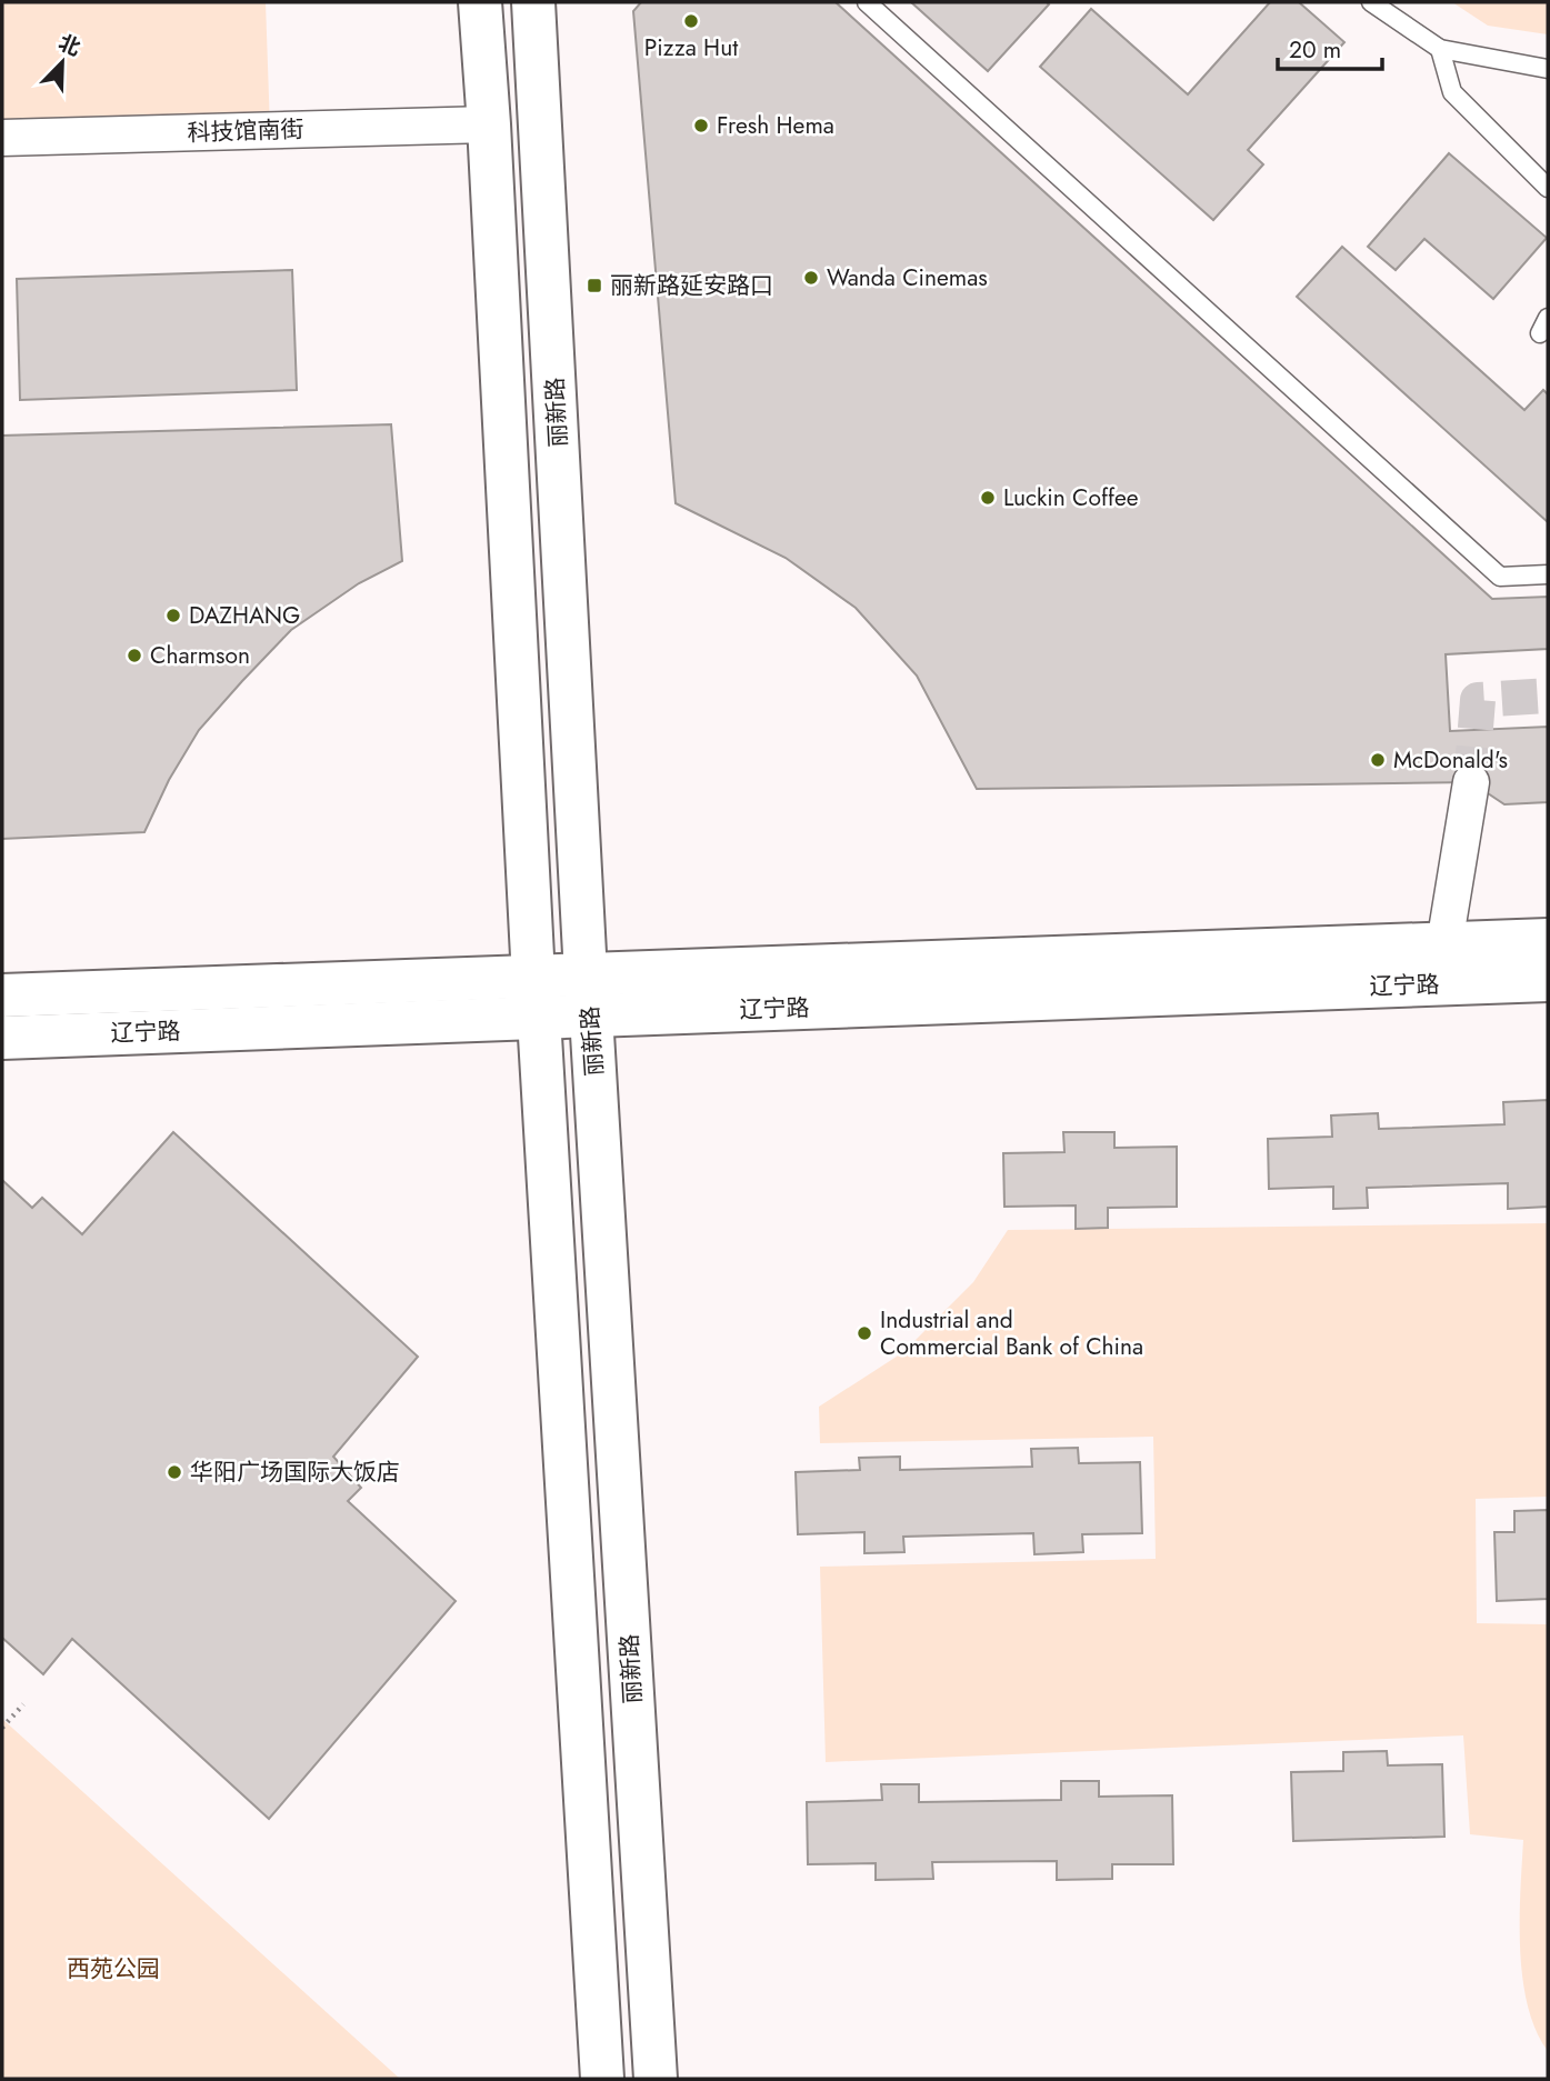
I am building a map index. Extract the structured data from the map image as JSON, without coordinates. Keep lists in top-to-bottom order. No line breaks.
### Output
{"streets":{"main road":["丽新路","辽宁路"],"street":["科技馆南街"]},"crossings":[["丽新路","辽宁路"]],"parks":["西苑公园"],"places":{"other":["Pizza Hut","Fresh Hema","Wanda Cinemas","Luckin Coffee","DAZHANG","Charmson","McDonald's","Industrial and Commercial Bank of China","华阳广场国际大饭店"],"transit":["丽新路延安路口"]},"scale_bar":"20 m","north":"top right"}
